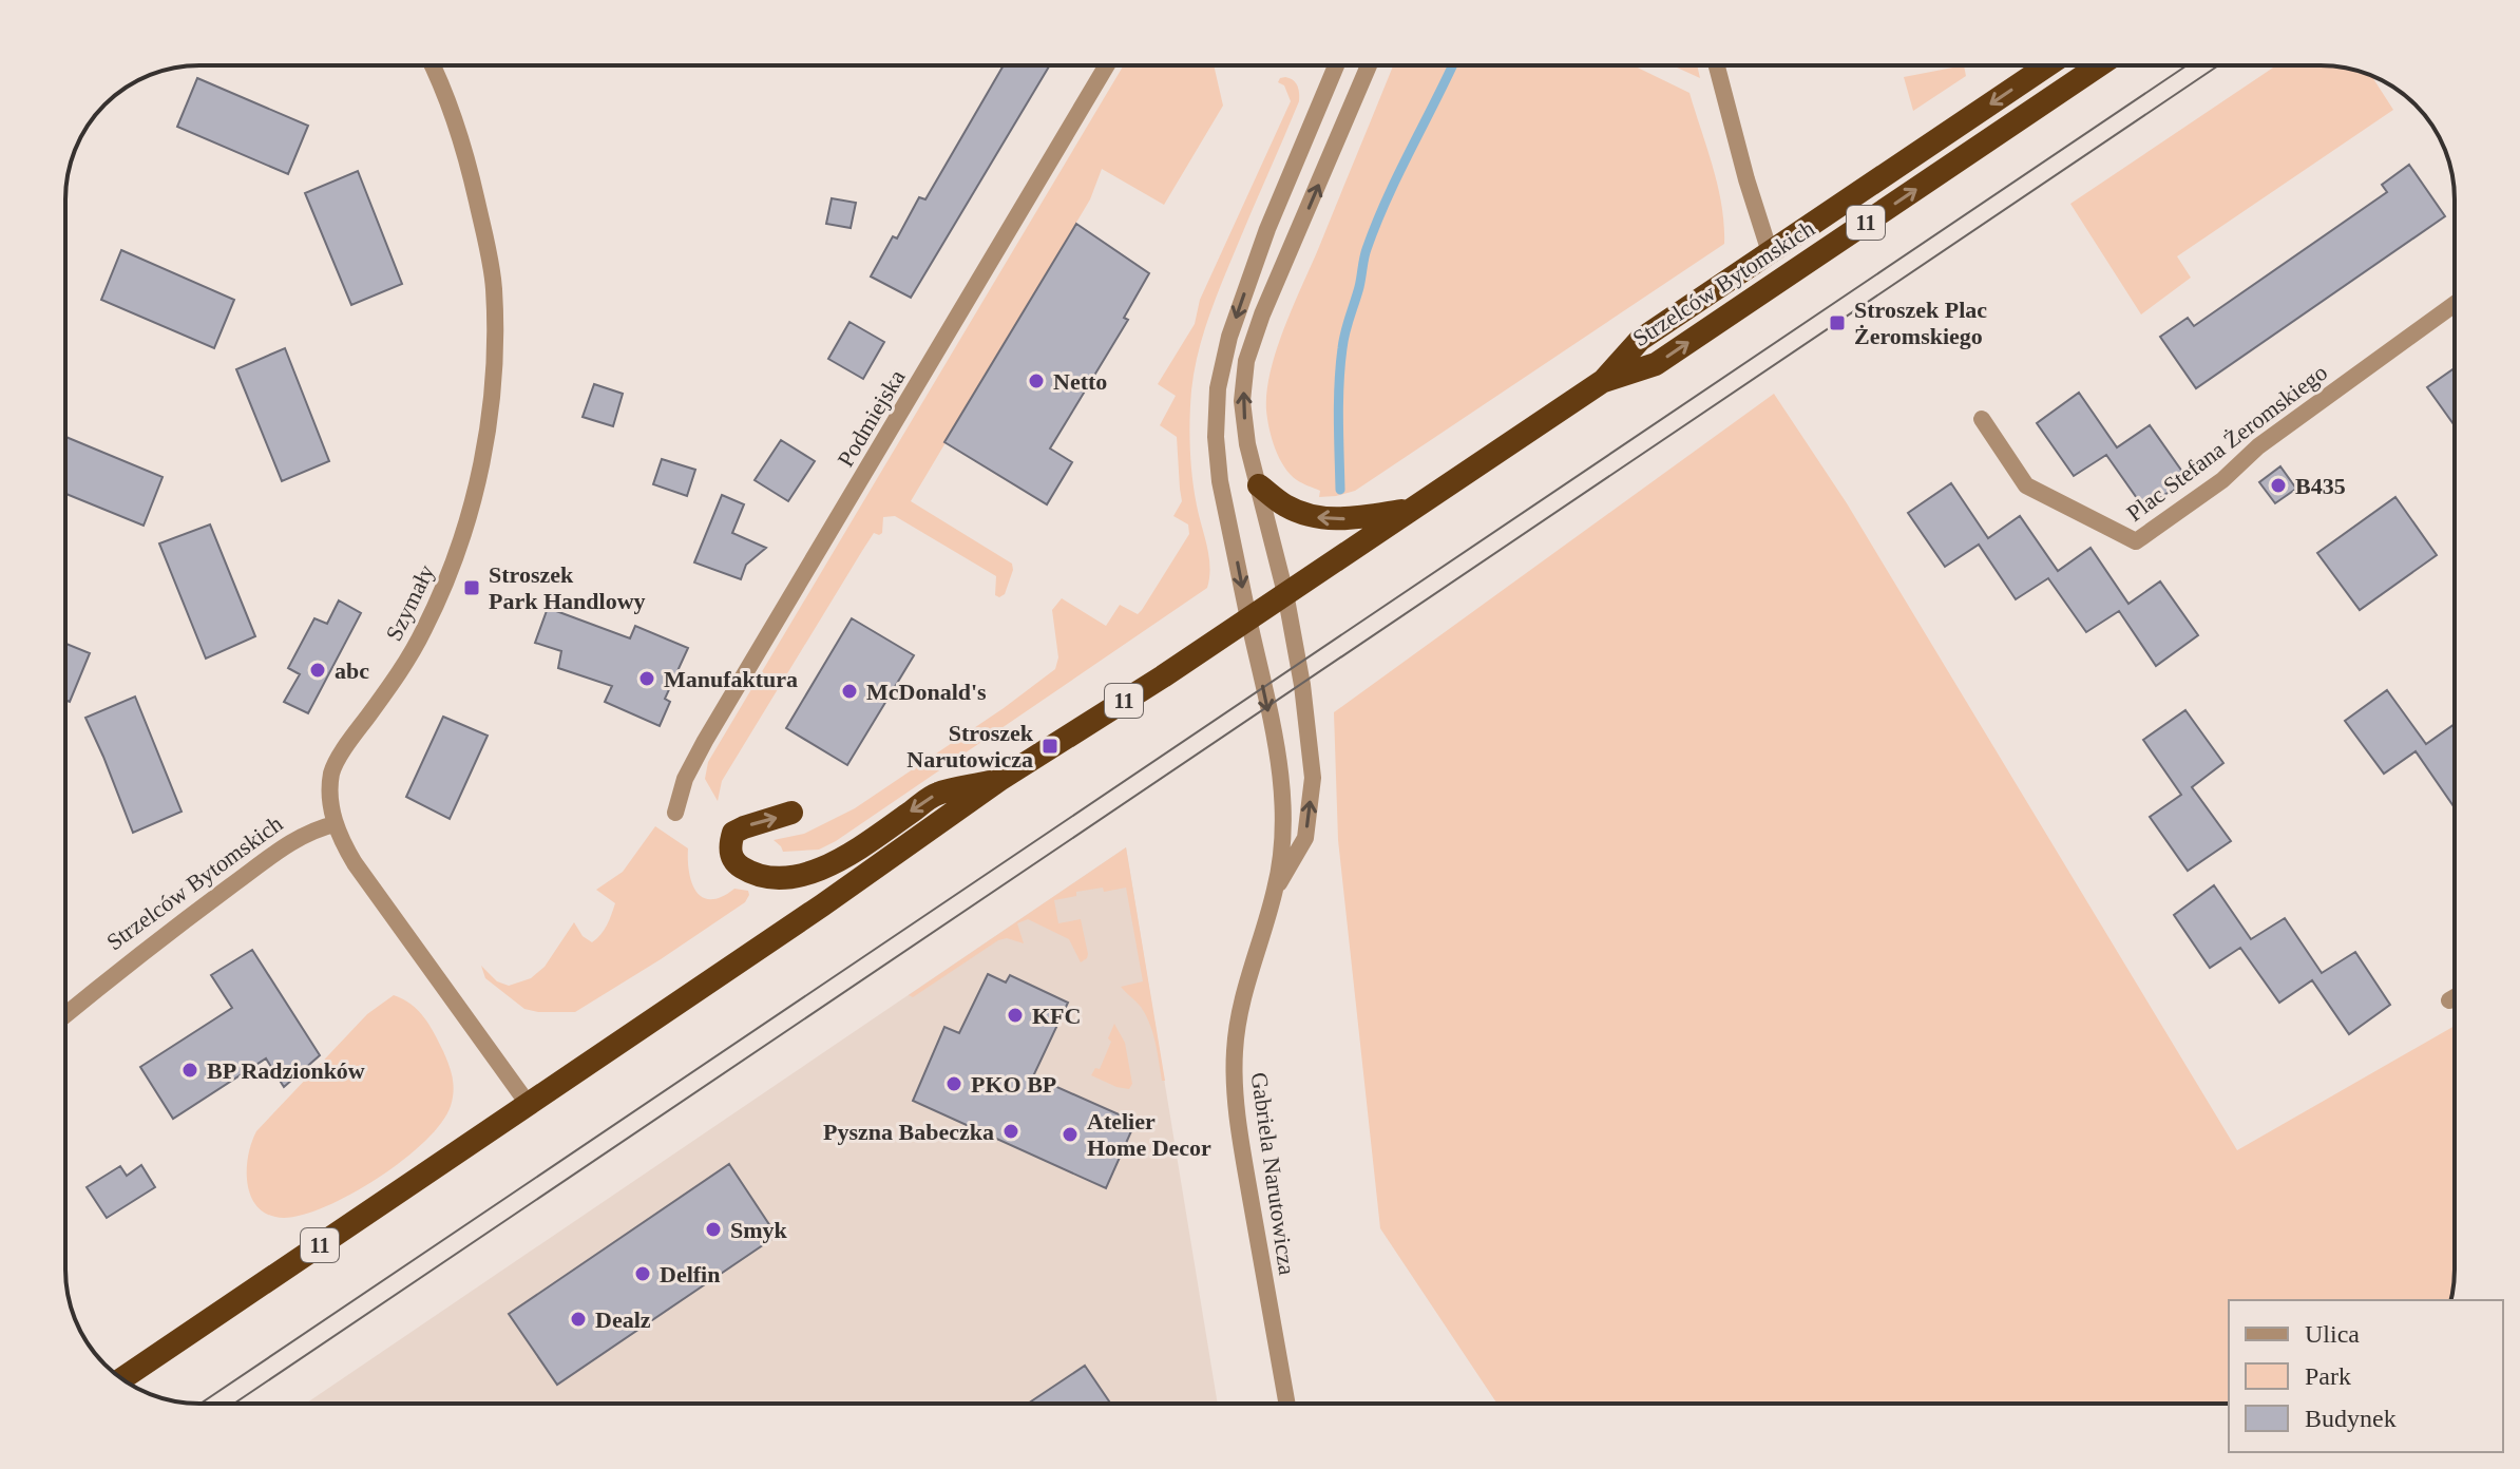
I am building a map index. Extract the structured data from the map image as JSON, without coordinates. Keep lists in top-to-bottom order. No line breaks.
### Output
{"streets":{"highway":["11","Strzelców Bytomskich"],"street":["Podmiejska","Plac Stefana Żeromskiego","Szymały","Gabriela Narutowicza"]},"crossings":[["11","Strzelców Bytomskich"],["11","Szymały"],["11","Gabriela Narutowicza"],["Strzelców Bytomskich","Szymały"],["Strzelców Bytomskich","Gabriela Narutowicza"]],"places":{"transit":["Stroszek Plac Żeromskiego","Stroszek Park Handlowy","Stroszek Narutowicza"],"other":["Netto","B435","abc","Manufaktura","McDonald's","KFC","BP Radzionków","PKO BP","Pyszna Babeczka","Atelier Home Decor","Smyk","Delfin","Dealz"]},"legend":["Ulica","Park","Budynek"]}
